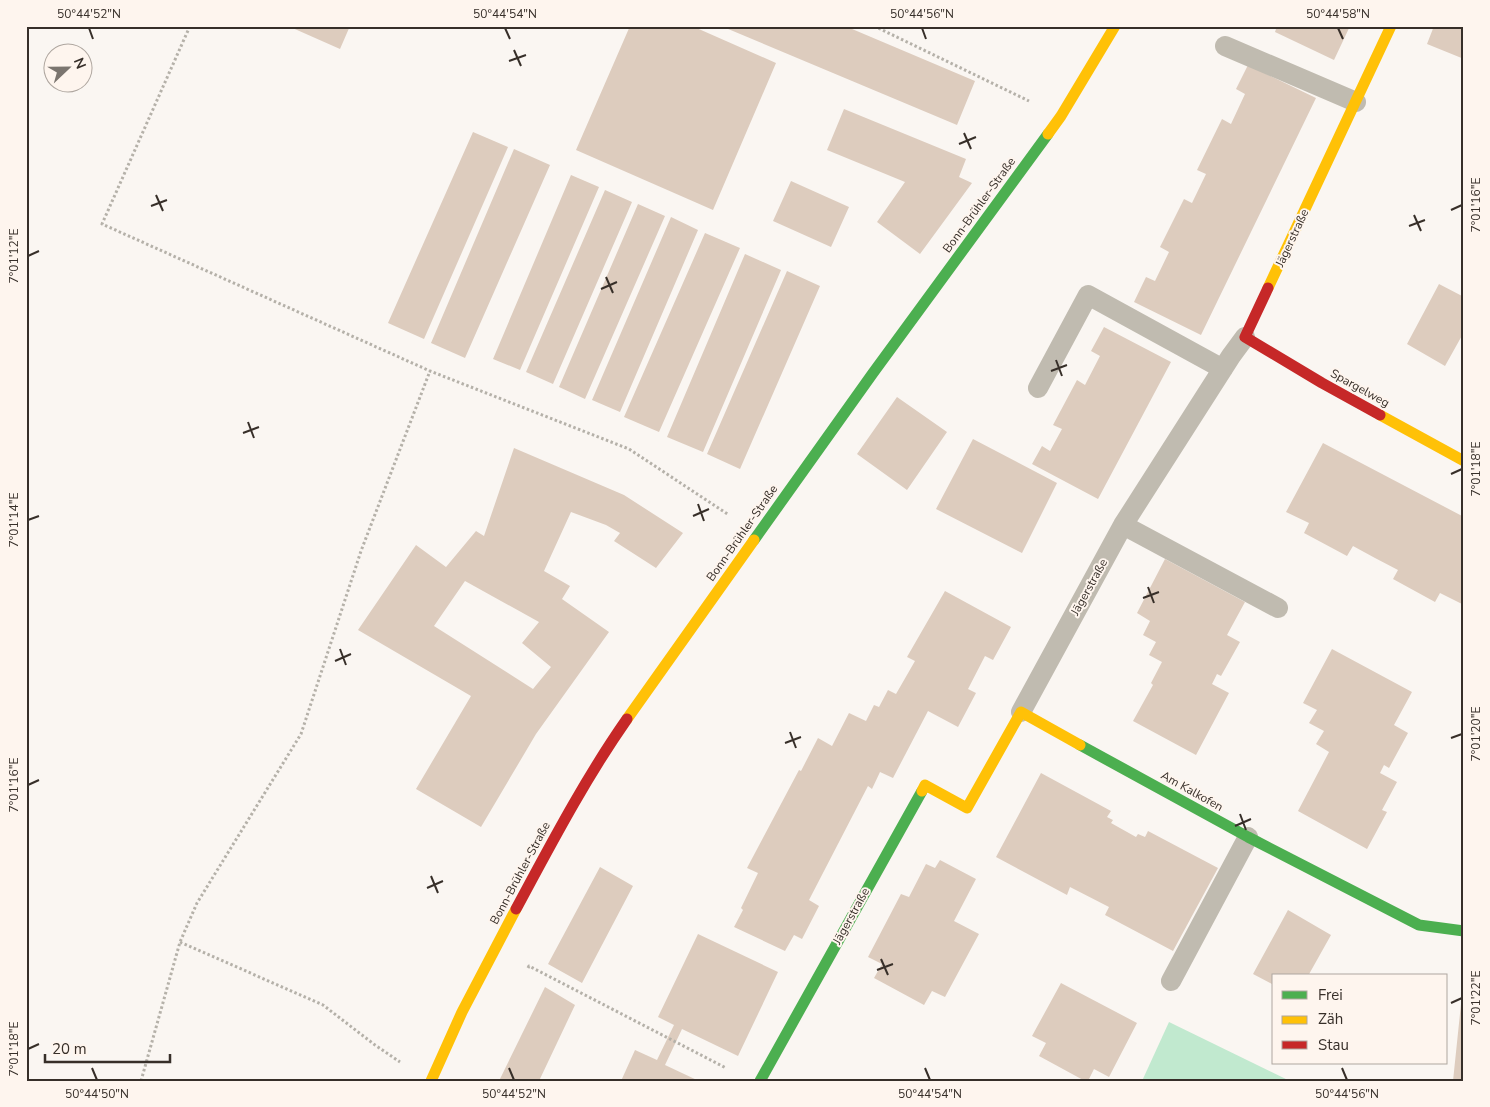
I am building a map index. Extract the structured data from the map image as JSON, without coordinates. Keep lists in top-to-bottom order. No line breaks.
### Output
{"streets":{"street":["Bonn-Brühler-Straße","Jägerstraße","Spargelweg","Am Kalkofen"]},"crossings":[["Jägerstraße","Spargelweg"],["Jägerstraße","Am Kalkofen"]],"legend":["Frei","Zäh","Stau"],"scale_bar":"20 m","north":"right","coordinates":["50°44'52\"N","50°44'54\"N","50°44'56\"N","50°44'58\"N","7°01'16\"E","7°01'12\"E","7°01'18\"E","7°01'14\"E","7°01'20\"E","7°01'22\"E","50°44'50\"N"]}
